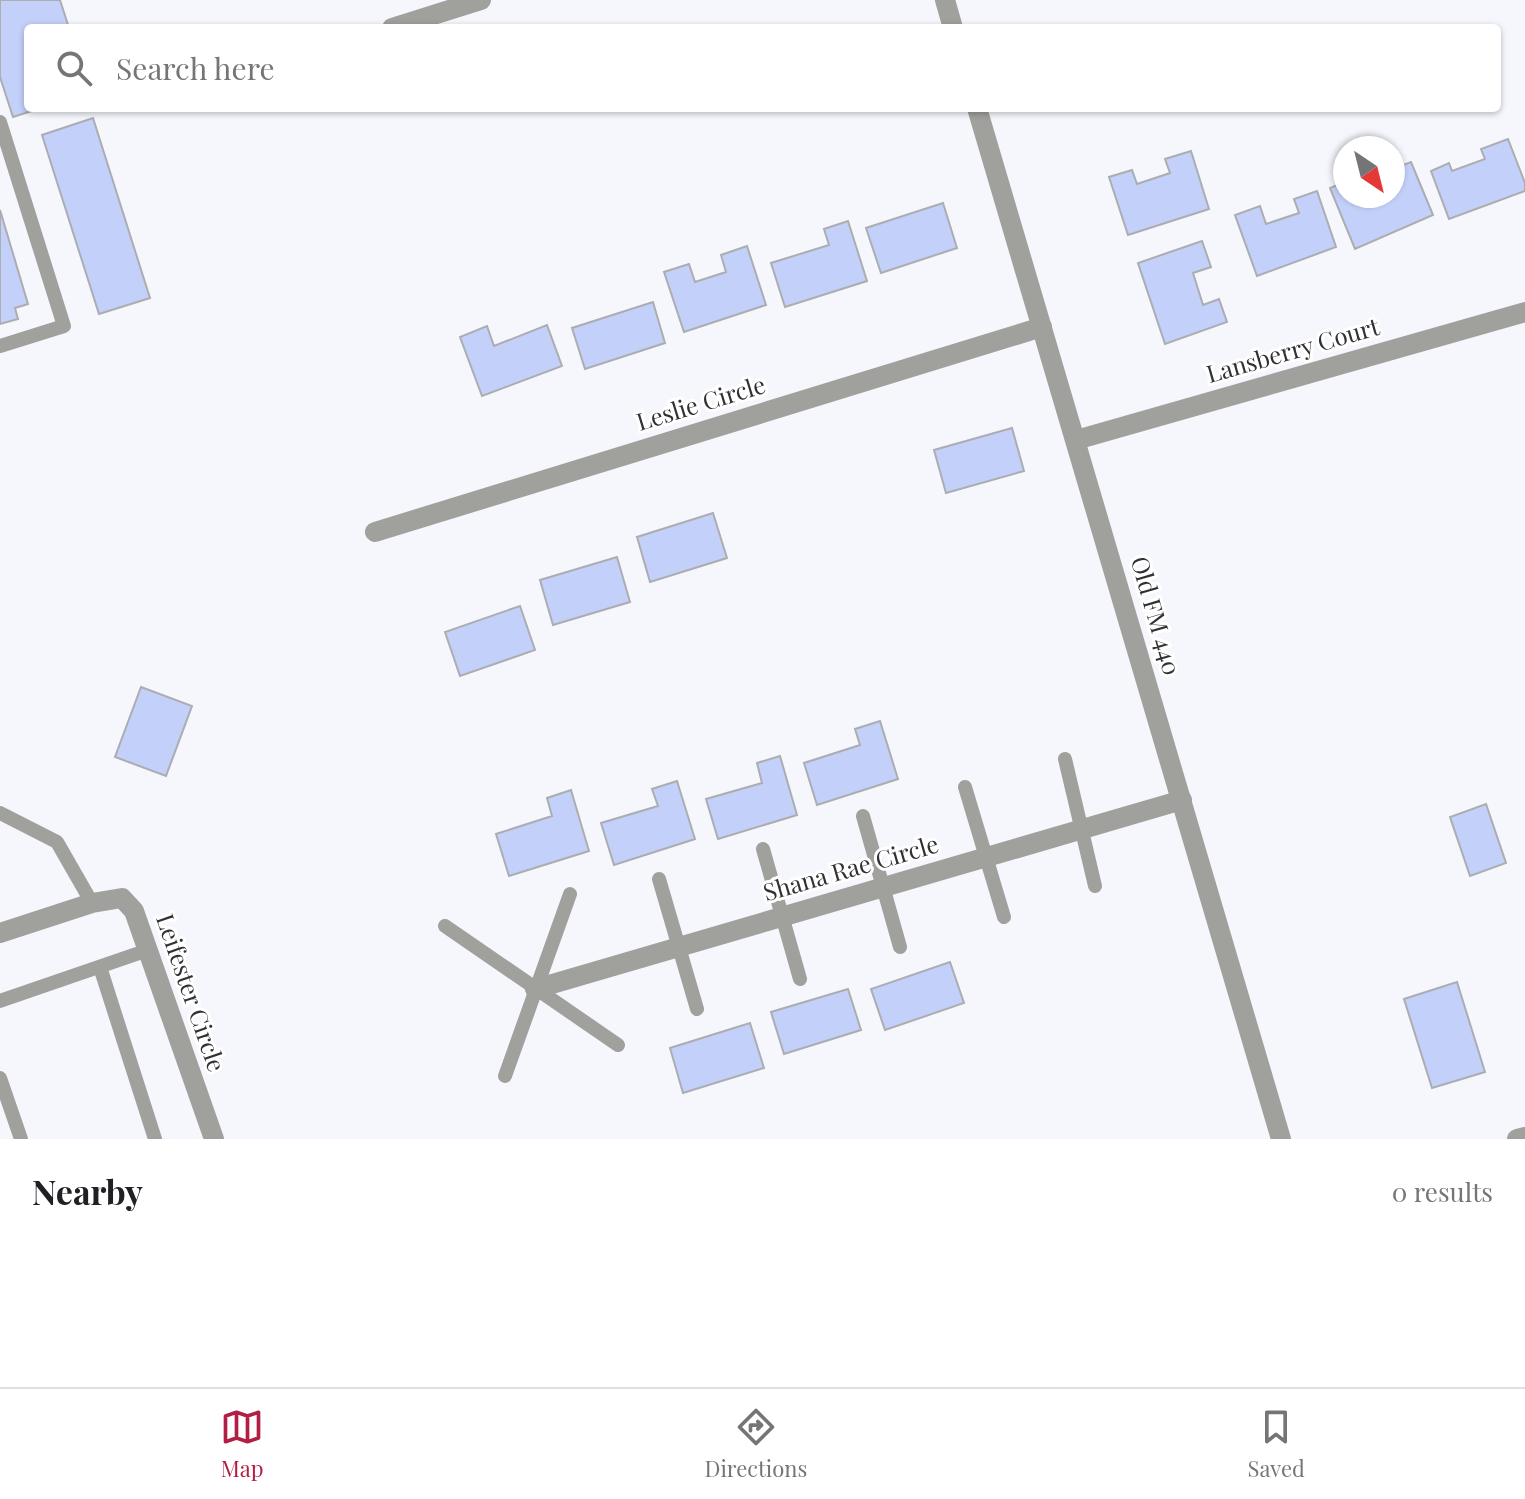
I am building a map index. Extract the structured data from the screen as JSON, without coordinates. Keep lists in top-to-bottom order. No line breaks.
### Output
{"streets":{"street":["Lansberry Court","Leslie Circle","Old FM 440","Shana Rae Circle","Leifester Circle"]},"crossings":[["Lansberry Court","Old FM 440"],["Leslie Circle","Old FM 440"],["Old FM 440","Shana Rae Circle"]],"north":"bottom right","page":{"search":"Search here","heading":["Nearby","0 results"],"nav":["Map","Directions","Saved"]}}
